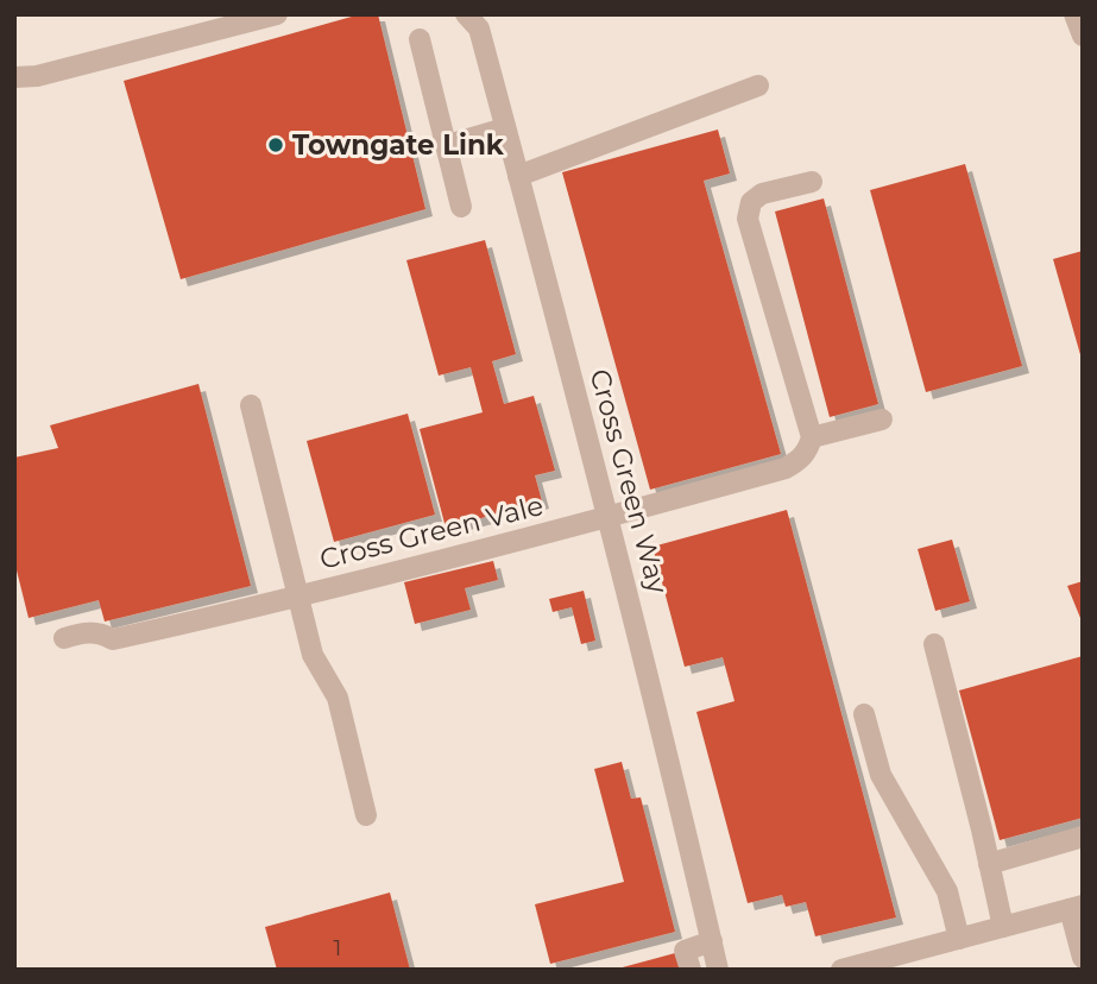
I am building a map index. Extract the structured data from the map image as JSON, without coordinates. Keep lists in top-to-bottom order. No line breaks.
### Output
{"streets":{"street":["Cross Green Way","Cross Green Vale"]},"crossings":[["Cross Green Way","Cross Green Vale"]],"places":["Towngate Link"],"house_numbers":["1"]}
